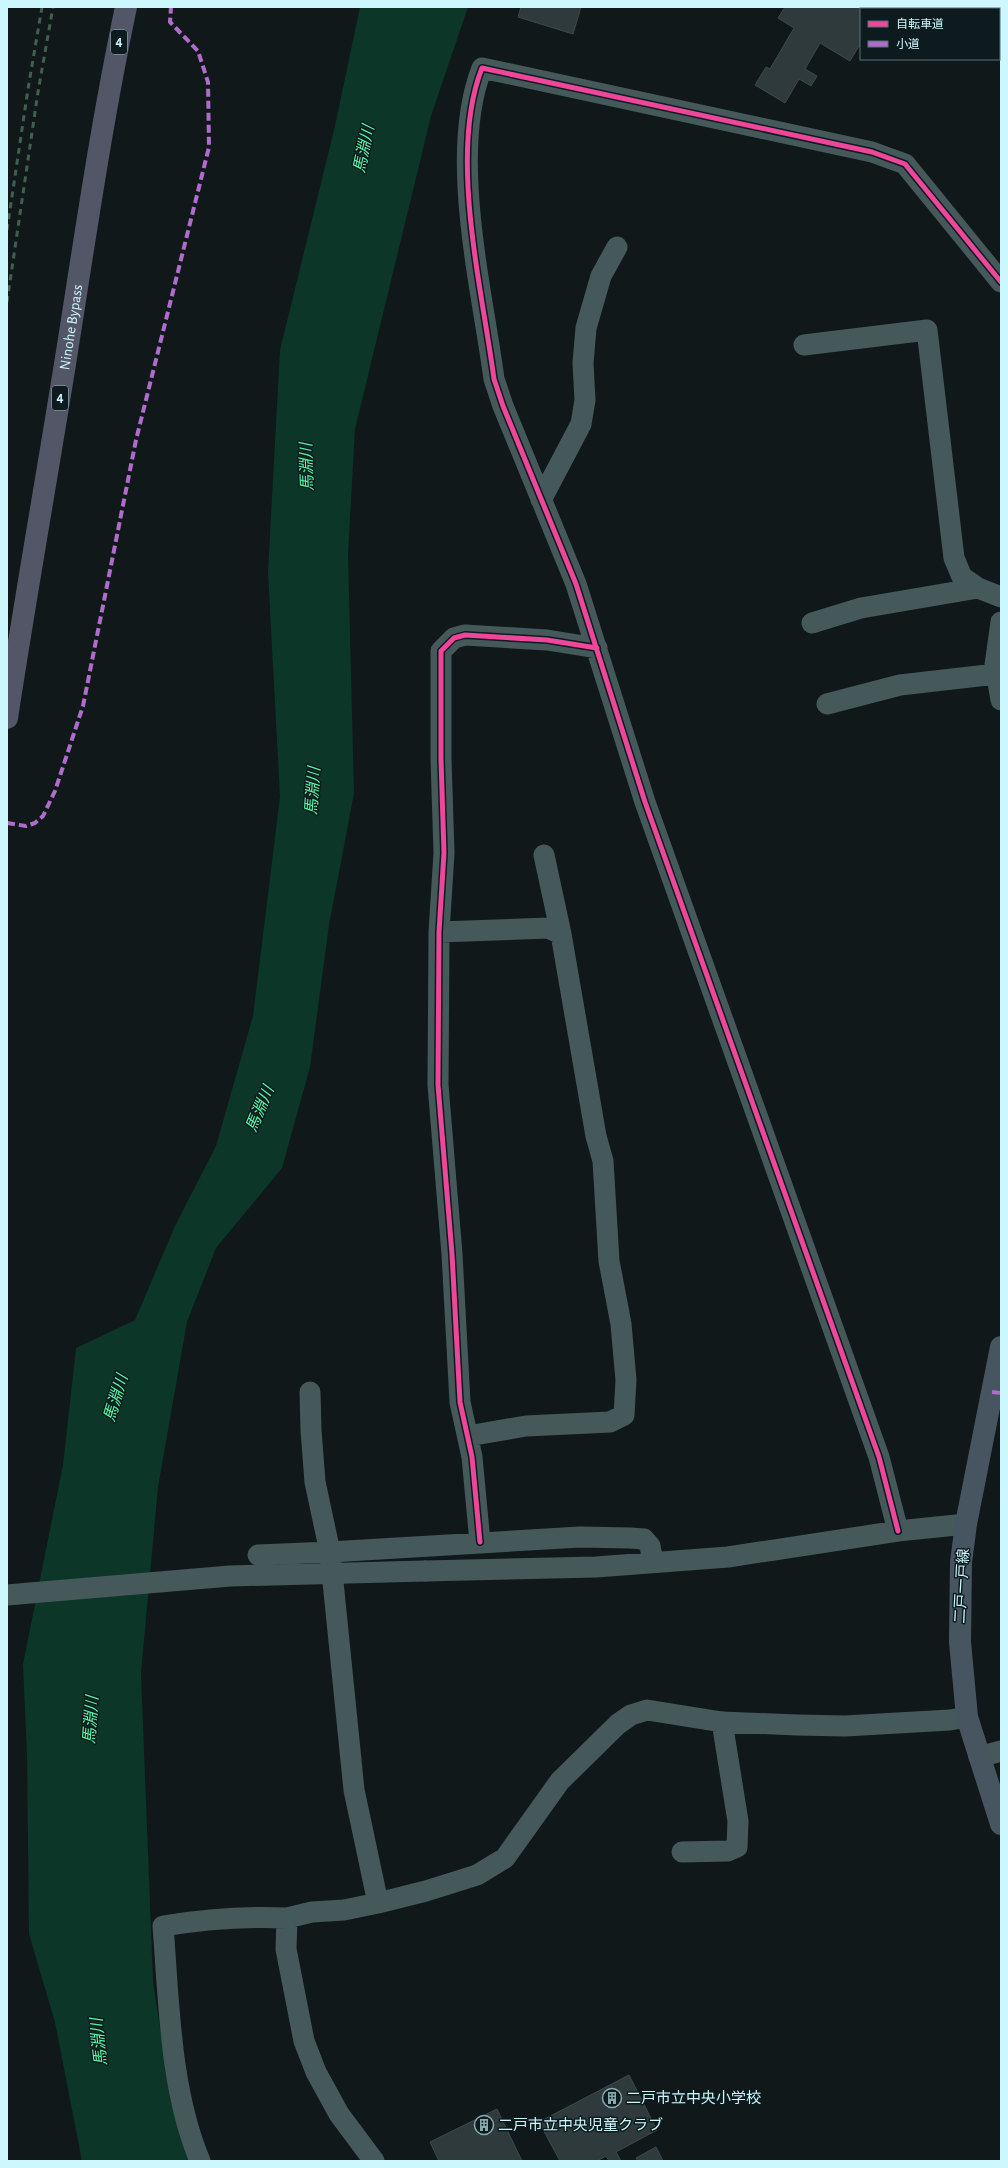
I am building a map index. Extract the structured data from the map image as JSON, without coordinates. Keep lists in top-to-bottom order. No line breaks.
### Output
{"streets":{"highway":["4","Ninohe Bypass"],"main road":["二戸一戸線"]},"water":["馬淵川"],"places":{"building":["二戸市立中央小学校","二戸市立中央児童クラブ"]},"legend":["自転車道","小道"]}
